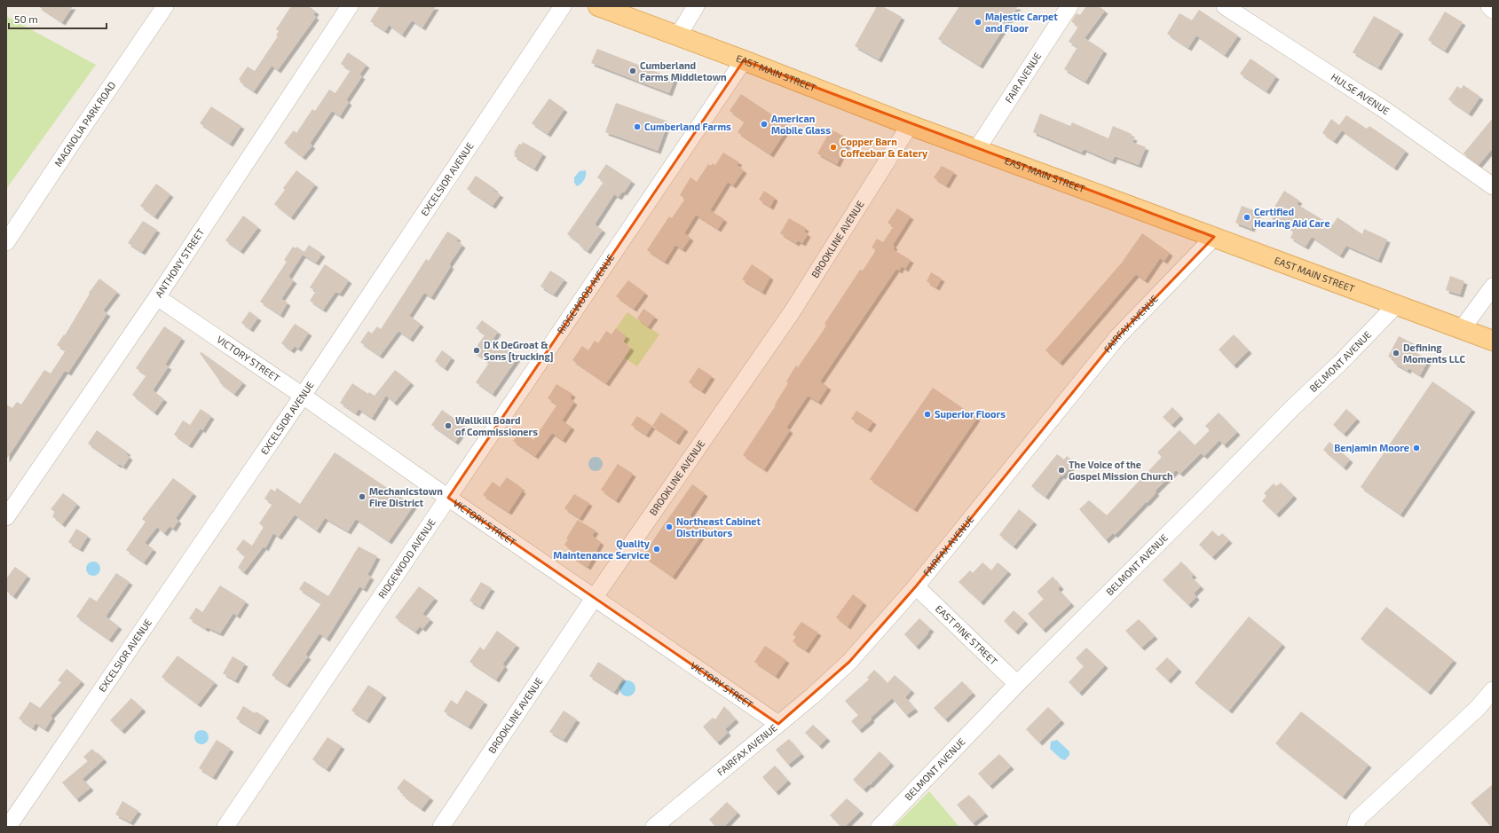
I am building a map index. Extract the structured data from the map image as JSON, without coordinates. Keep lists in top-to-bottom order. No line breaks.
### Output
{"streets":{"main road":["EAST MAIN STREET"],"street":["FAIR AVENUE","HULSE AVENUE","MAGNOLIA PARK ROAD","EXCELSIOR AVENUE","BROOKLINE AVENUE","ANTHONY STREET","RIDGEWOOD AVENUE","FAIRFAX AVENUE","VICTORY STREET","BELMONT AVENUE","EAST PINE STREET"]},"crossings":[["EAST MAIN STREET","FAIR AVENUE"],["EAST MAIN STREET","BROOKLINE AVENUE"],["EAST MAIN STREET","RIDGEWOOD AVENUE"],["EAST MAIN STREET","FAIRFAX AVENUE"],["EAST MAIN STREET","BELMONT AVENUE"],["EXCELSIOR AVENUE","VICTORY STREET"],["BROOKLINE AVENUE","VICTORY STREET"],["ANTHONY STREET","VICTORY STREET"],["RIDGEWOOD AVENUE","VICTORY STREET"],["FAIRFAX AVENUE","VICTORY STREET"],["FAIRFAX AVENUE","EAST PINE STREET"],["BELMONT AVENUE","EAST PINE STREET"]],"places":["Majestic Carpet and Floor","Cumberland Farms Middletown","American Mobile Glass","Cumberland Farms","Copper Barn Coffeebar & Eatery","Certified Hearing Aid Care","D K DeGroat & Sons [trucking]","Defining Moments LLC","Superior Floors","Wallkill Board of Commissioners","Benjamin Moore","The Voice of the Gospel Mission Church","Mechanicstown Fire District","Northeast Cabinet Distributors","Quality Maintenance Service"],"scale_bar":"50 m"}
